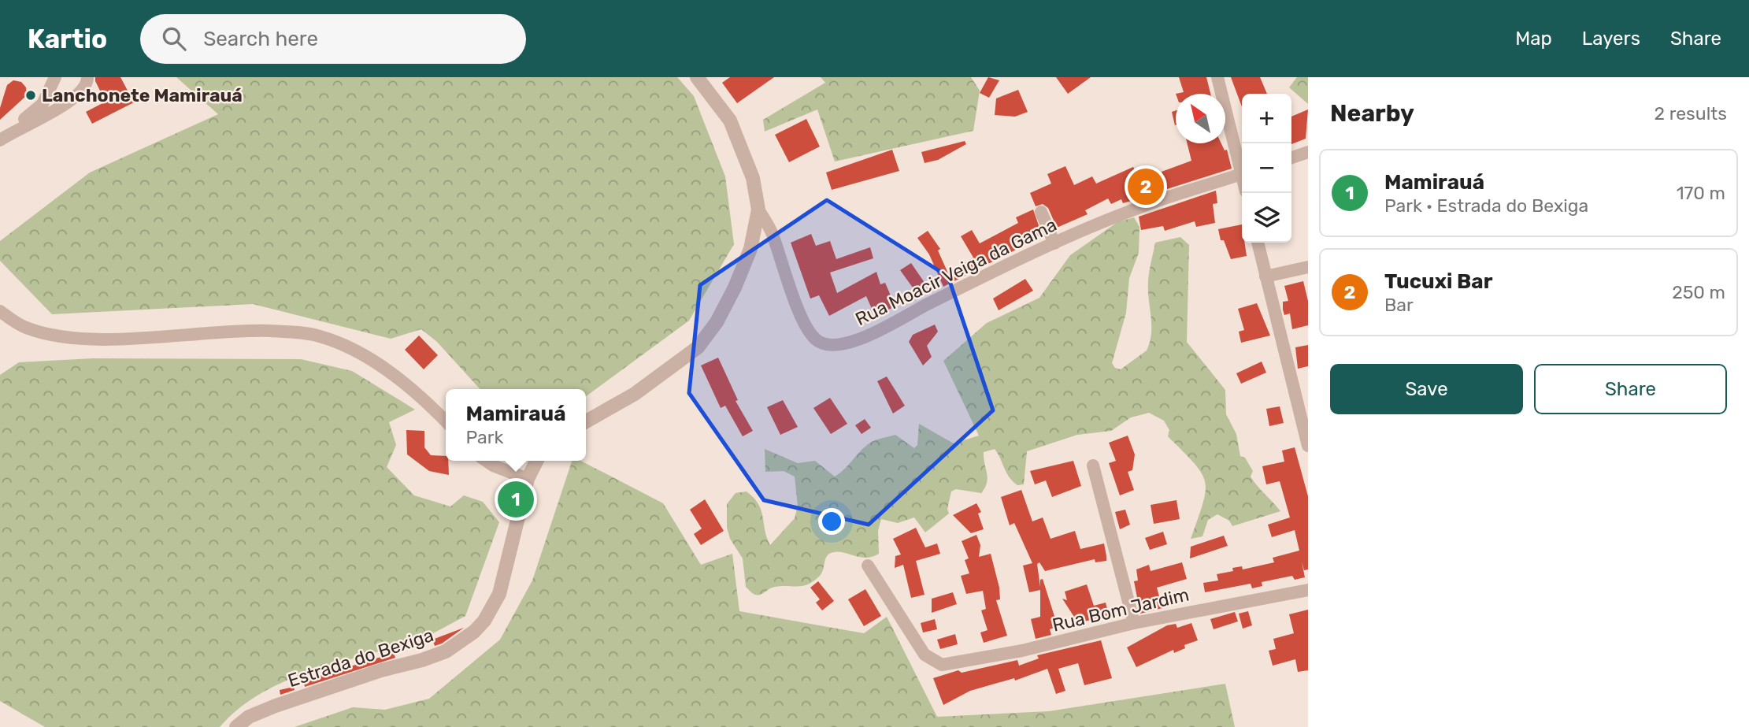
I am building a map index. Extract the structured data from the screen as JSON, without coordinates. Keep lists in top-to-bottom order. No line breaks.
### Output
{"streets":{"street":["Rua Moacir Veiga da Gama","Rua Bom Jardim","Estrada do Bexiga"]},"places":["Lanchonete Mamirauá"],"north":"top left","page":{"header":"Kartio","search":"Search here","nav":["Map","Layers","Share"],"heading":["Nearby","2 results"],"map_buttons":["+","−"],"list":[{"mark":"1","name":"Mamirauá","note":"Park · Estrada do Bexiga","value":"170 m"},{"mark":"2","name":"Tucuxi Bar","note":"Bar","value":"250 m"}],"pins":["2","1"],"buttons":["Save","Share"],"popup":["Mamirauá","Park"]}}
